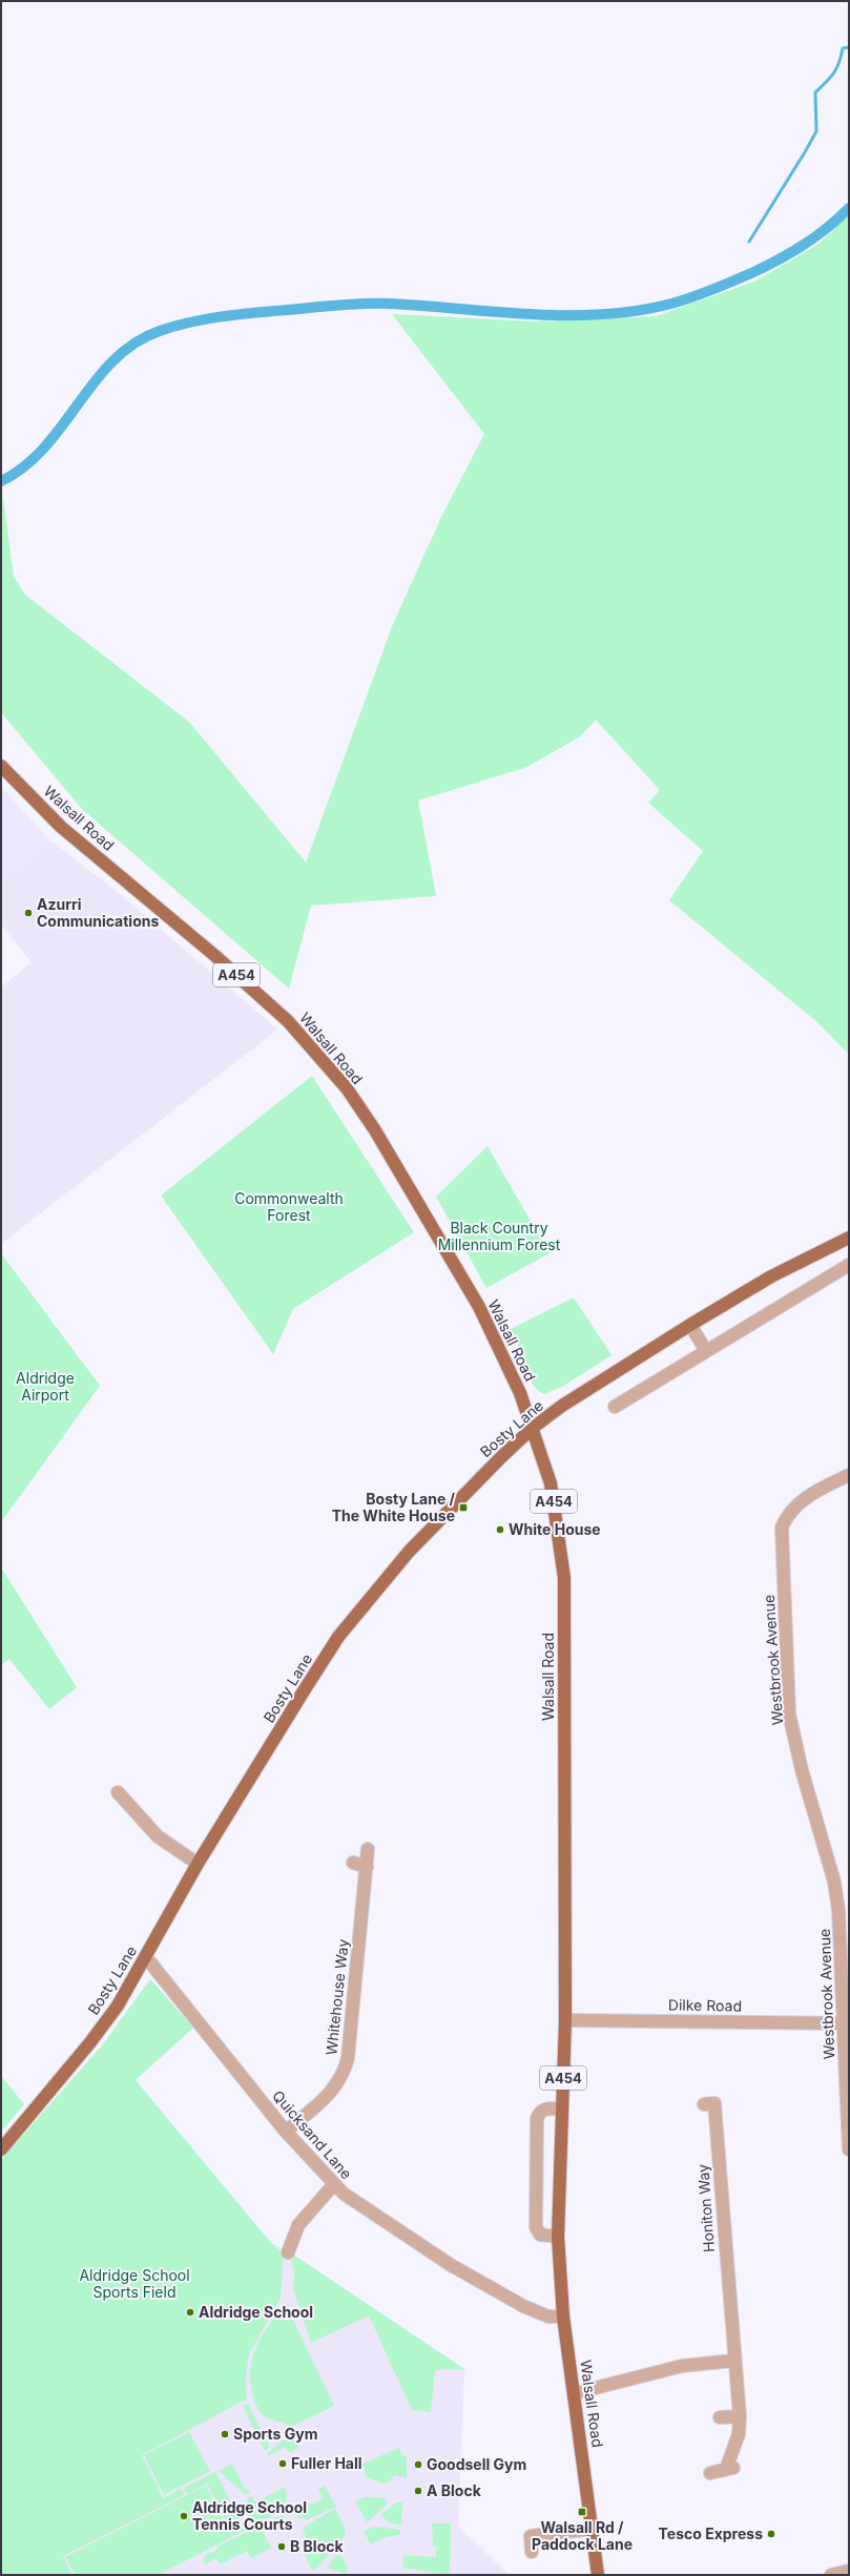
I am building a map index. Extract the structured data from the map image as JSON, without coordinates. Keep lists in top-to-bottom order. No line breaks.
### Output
{"streets":{"main road":["Walsall Road","A454","Bosty Lane"],"street":["Westbrook Avenue","Whitehouse Way","Dilke Road","Quicksand Lane","Honiton Way"]},"crossings":[["Walsall Road","Bosty Lane"],["Walsall Road","Dilke Road"],["Walsall Road","Quicksand Lane"],["Bosty Lane","Quicksand Lane"],["Westbrook Avenue","Dilke Road"],["Whitehouse Way","Quicksand Lane"]],"parks":["Commonwealth Forest","Black Country Millennium Forest","Aldridge Airport","Aldridge School Sports Field"],"places":{"other":["Azurri Communications","White House","Aldridge School","Sports Gym","Fuller Hall","Goodsell Gym","A Block","Aldridge School Tennis Courts","Tesco Express","B Block"],"transit":["Bosty Lane / The White House","Walsall Rd / Paddock Lane"]}}
